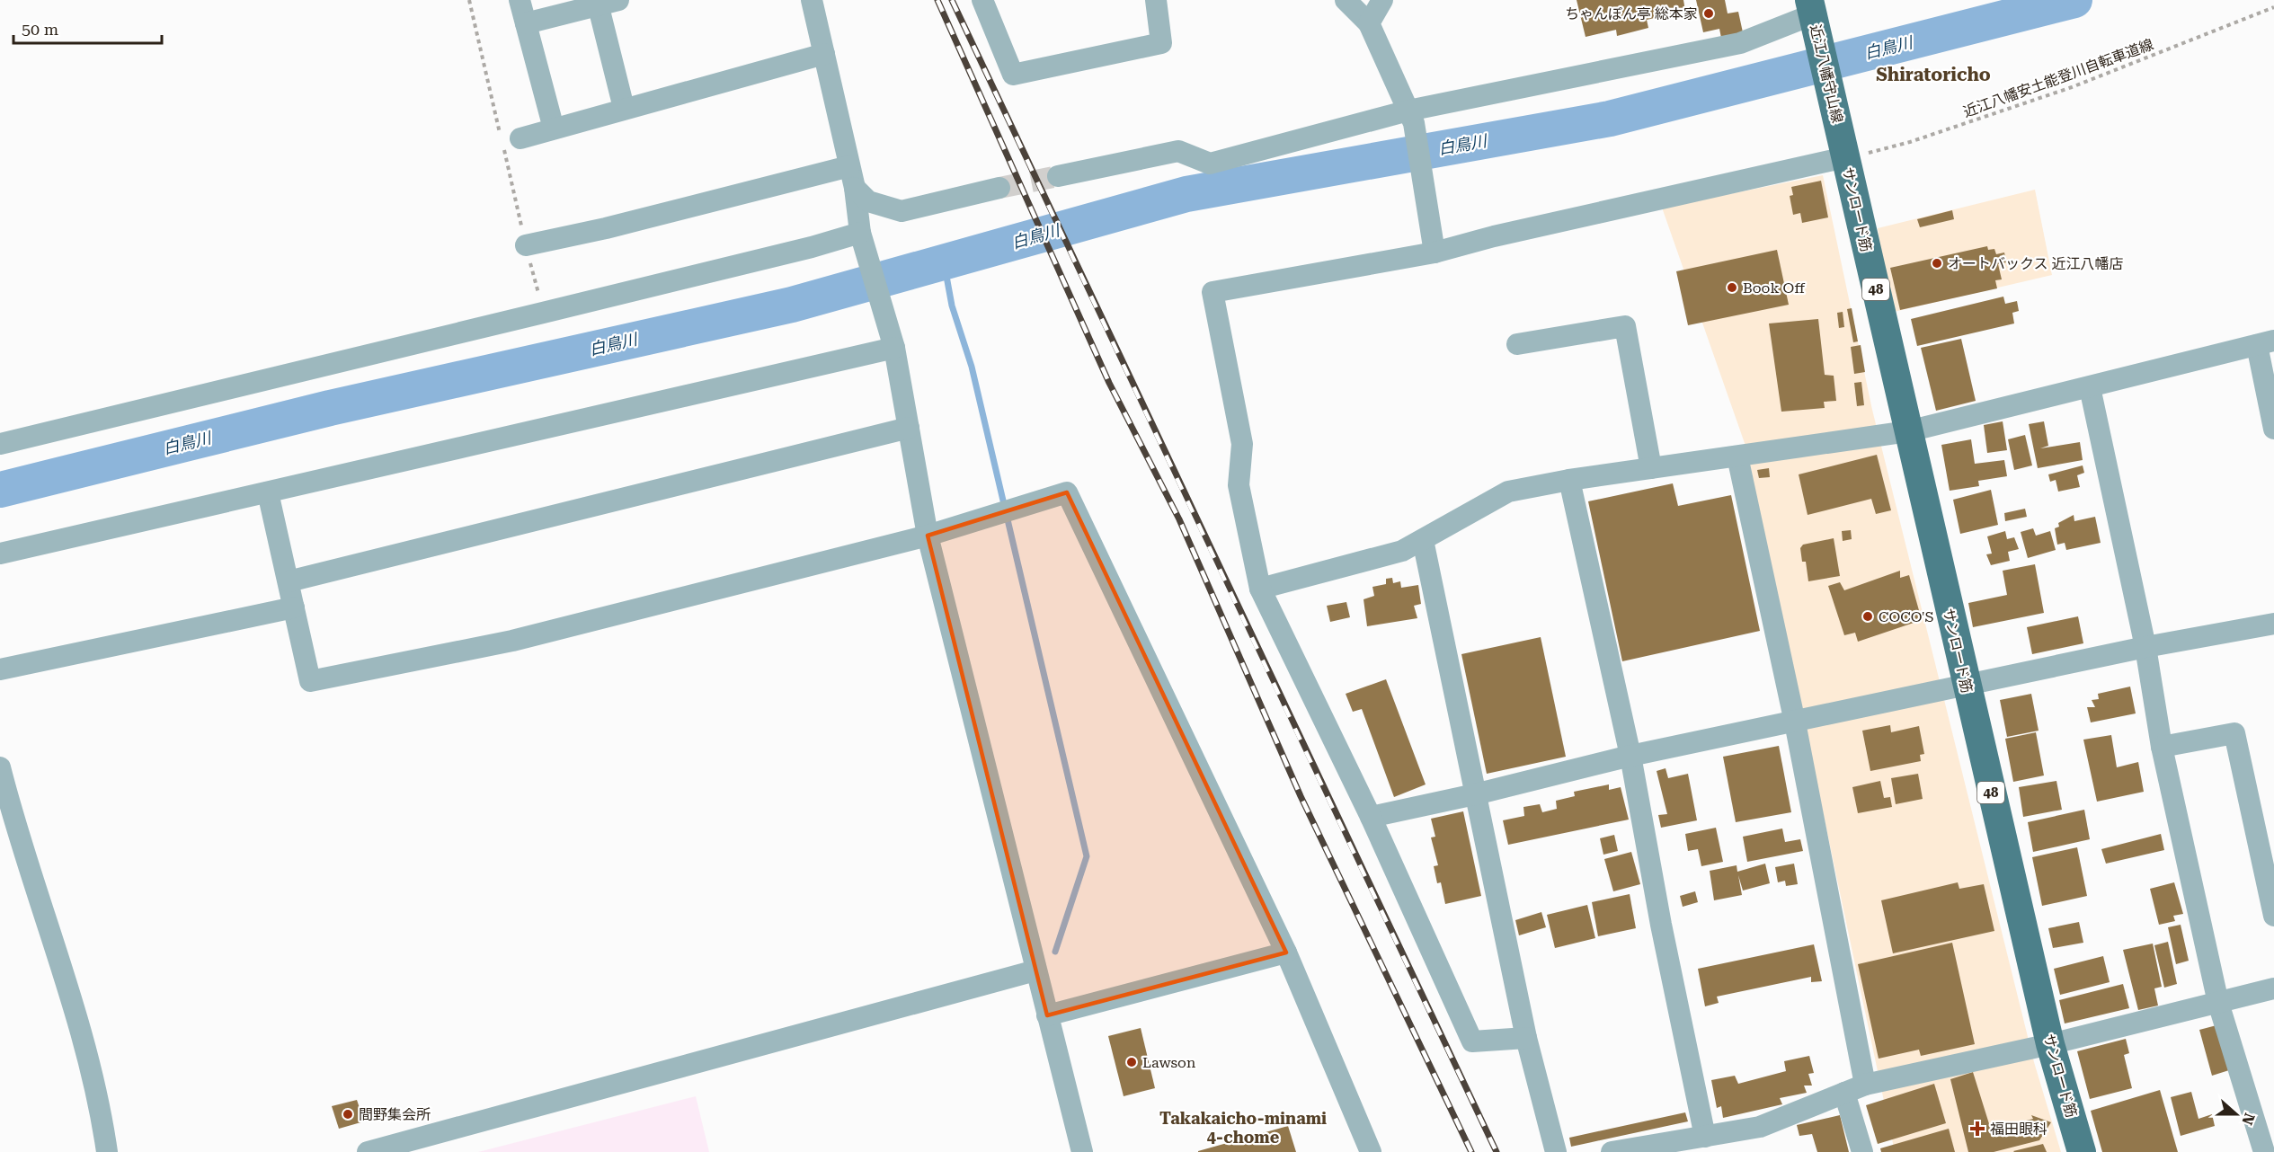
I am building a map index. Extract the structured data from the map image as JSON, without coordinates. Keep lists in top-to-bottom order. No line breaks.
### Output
{"streets":{"main road":["近江八幡守山線","サンロード筋","48"],"path":["近江八幡安土能登川自転車道線"]},"crossings":[["近江八幡守山線","近江八幡安土能登川自転車道線"],["近江八幡守山線","サンロード筋"],["近江八幡安土能登川自転車道線","サンロード筋"]],"districts":["Shiratoricho","Takakaicho-minami 4-chome"],"water":["白鳥川"],"places":{"other":["ちゃんぽん亭 総本家","オートバックス 近江八幡店","Book Off","COCO'S","Lawson","間野集会所"],"health":["福田眼科"]},"scale_bar":"50 m","north":"right"}
